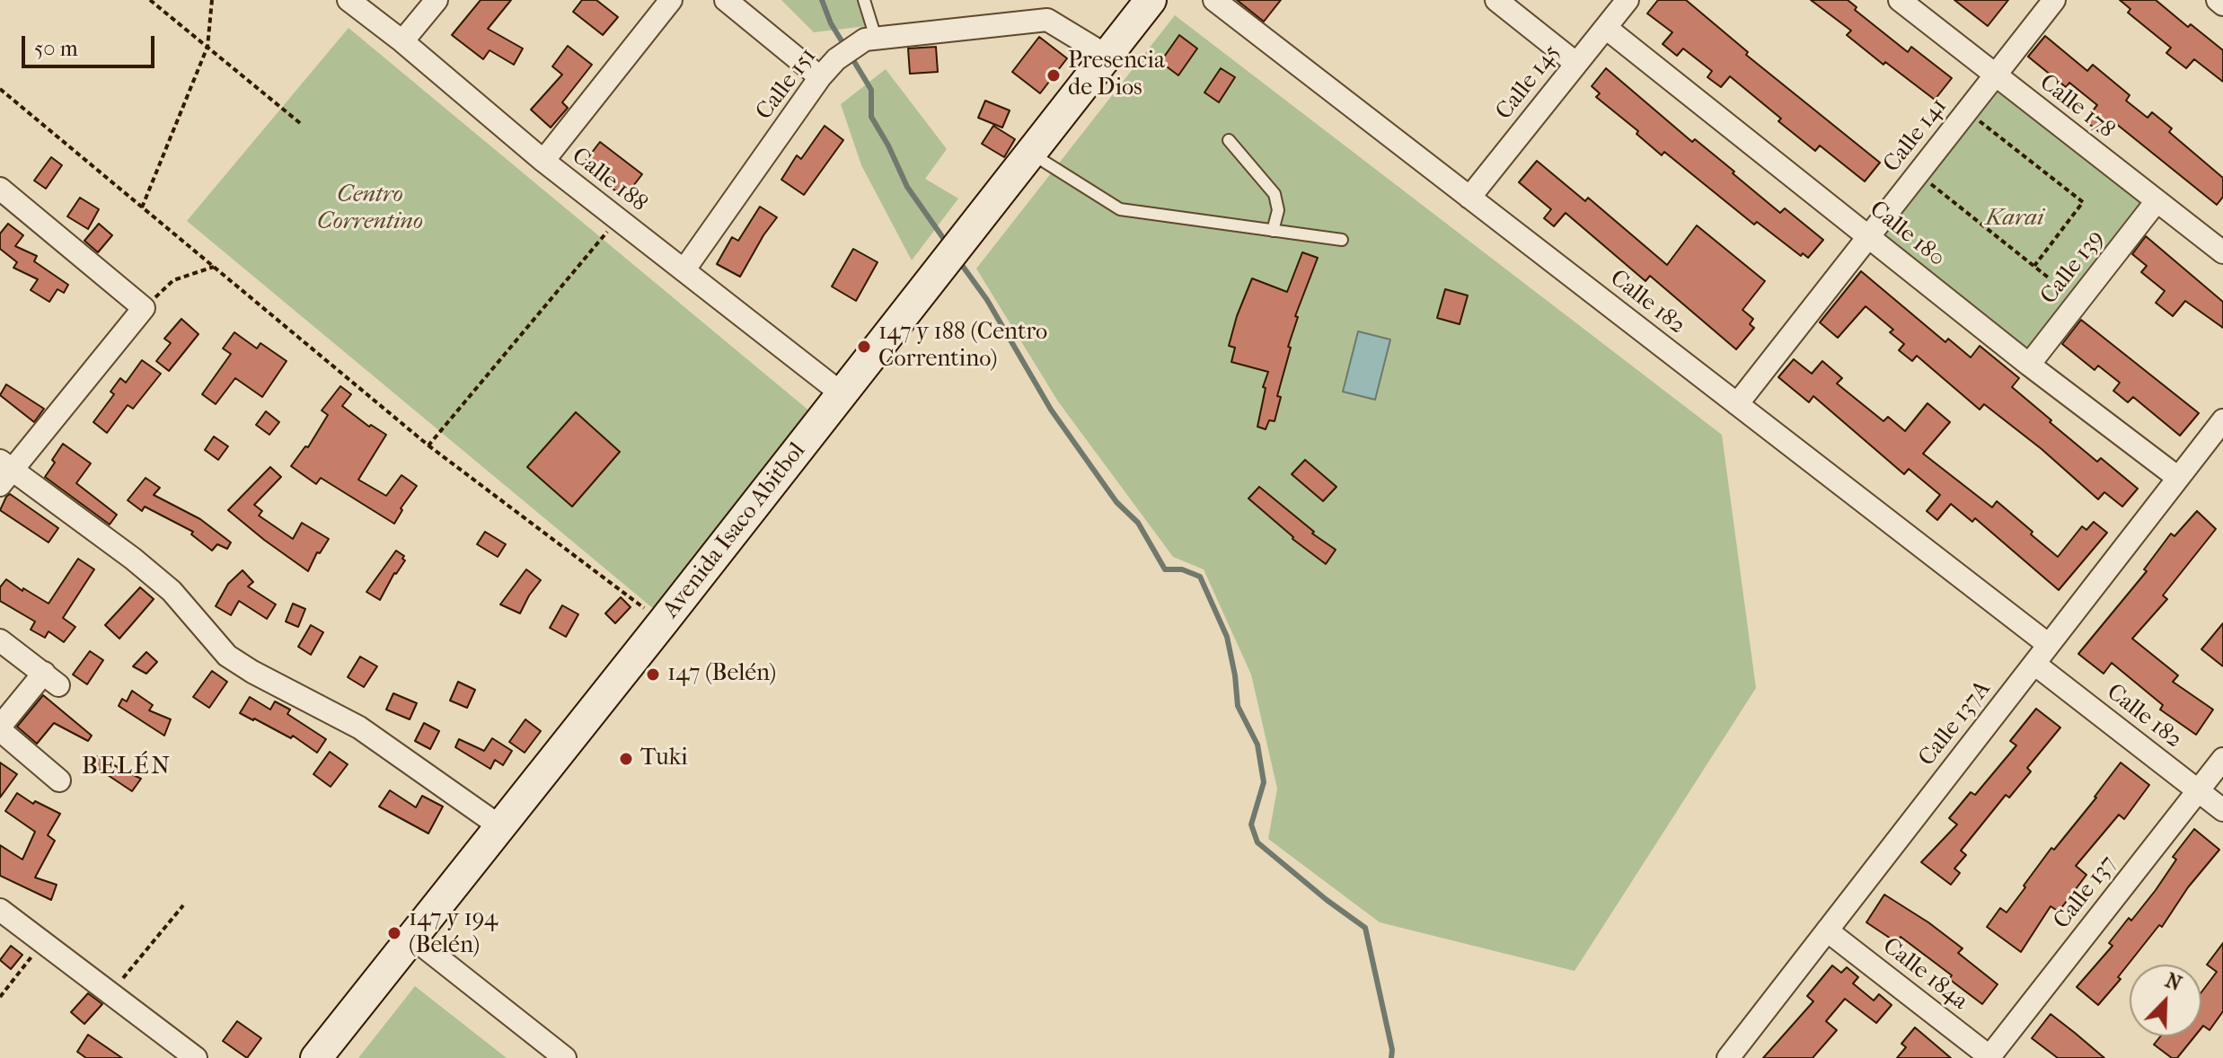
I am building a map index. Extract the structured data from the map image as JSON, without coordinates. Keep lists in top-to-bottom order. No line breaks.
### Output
{"streets":{"main road":["Avenida Isaco Abitbol"],"street":["Calle 145","Calle 151","Calle 178","Calle 141","Calle 188","Calle 180","Calle 139","Calle 182","Calle 137A","Calle 137","Calle 184a"]},"crossings":[["Calle 145","Calle 180"],["Calle 145","Calle 182"],["Calle 151","Calle 188"],["Calle 151","Avenida Isaco Abitbol"],["Calle 178","Calle 141"],["Calle 178","Calle 139"],["Calle 141","Calle 180"],["Calle 141","Calle 182"],["Calle 188","Avenida Isaco Abitbol"],["Calle 180","Calle 139"],["Calle 180","Calle 137A"],["Calle 182","Calle 137A"],["Calle 182","Calle 137"],["Calle 137A","Calle 184a"],["Calle 137","Calle 184a"]],"districts":["BELÉN"],"parks":["Centro Correntino","Karai"],"places":["Presencia de Dios","147 y 188 (Centro Correntino)","147 (Belén)","Tuki","147 y 194 (Belén)"],"scale_bar":"50 m","north":"top right"}
